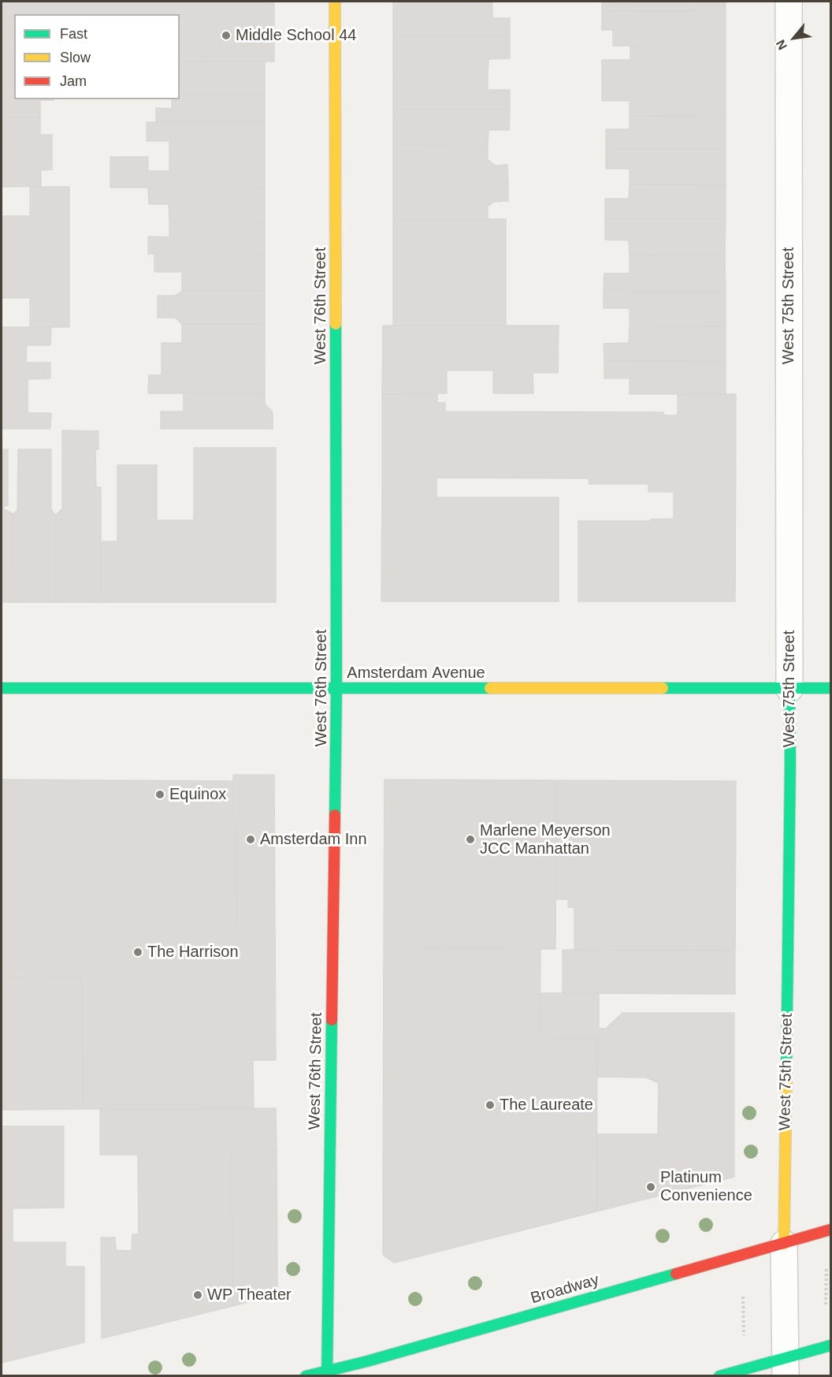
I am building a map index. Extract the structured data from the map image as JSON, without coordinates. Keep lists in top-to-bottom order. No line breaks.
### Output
{"streets":{"main road":["West 76th Street","West 75th Street","Amsterdam Avenue","Broadway"]},"crossings":[["West 76th Street","Amsterdam Avenue"],["West 76th Street","Broadway"],["West 75th Street","Amsterdam Avenue"],["West 75th Street","Broadway"]],"places":["Middle School 44","Equinox","Amsterdam Inn","Marlene Meyerson JCC Manhattan","The Harrison","The Laureate","Platinum Convenience","WP Theater"],"legend":["Fast","Slow","Jam"],"north":"bottom left"}
